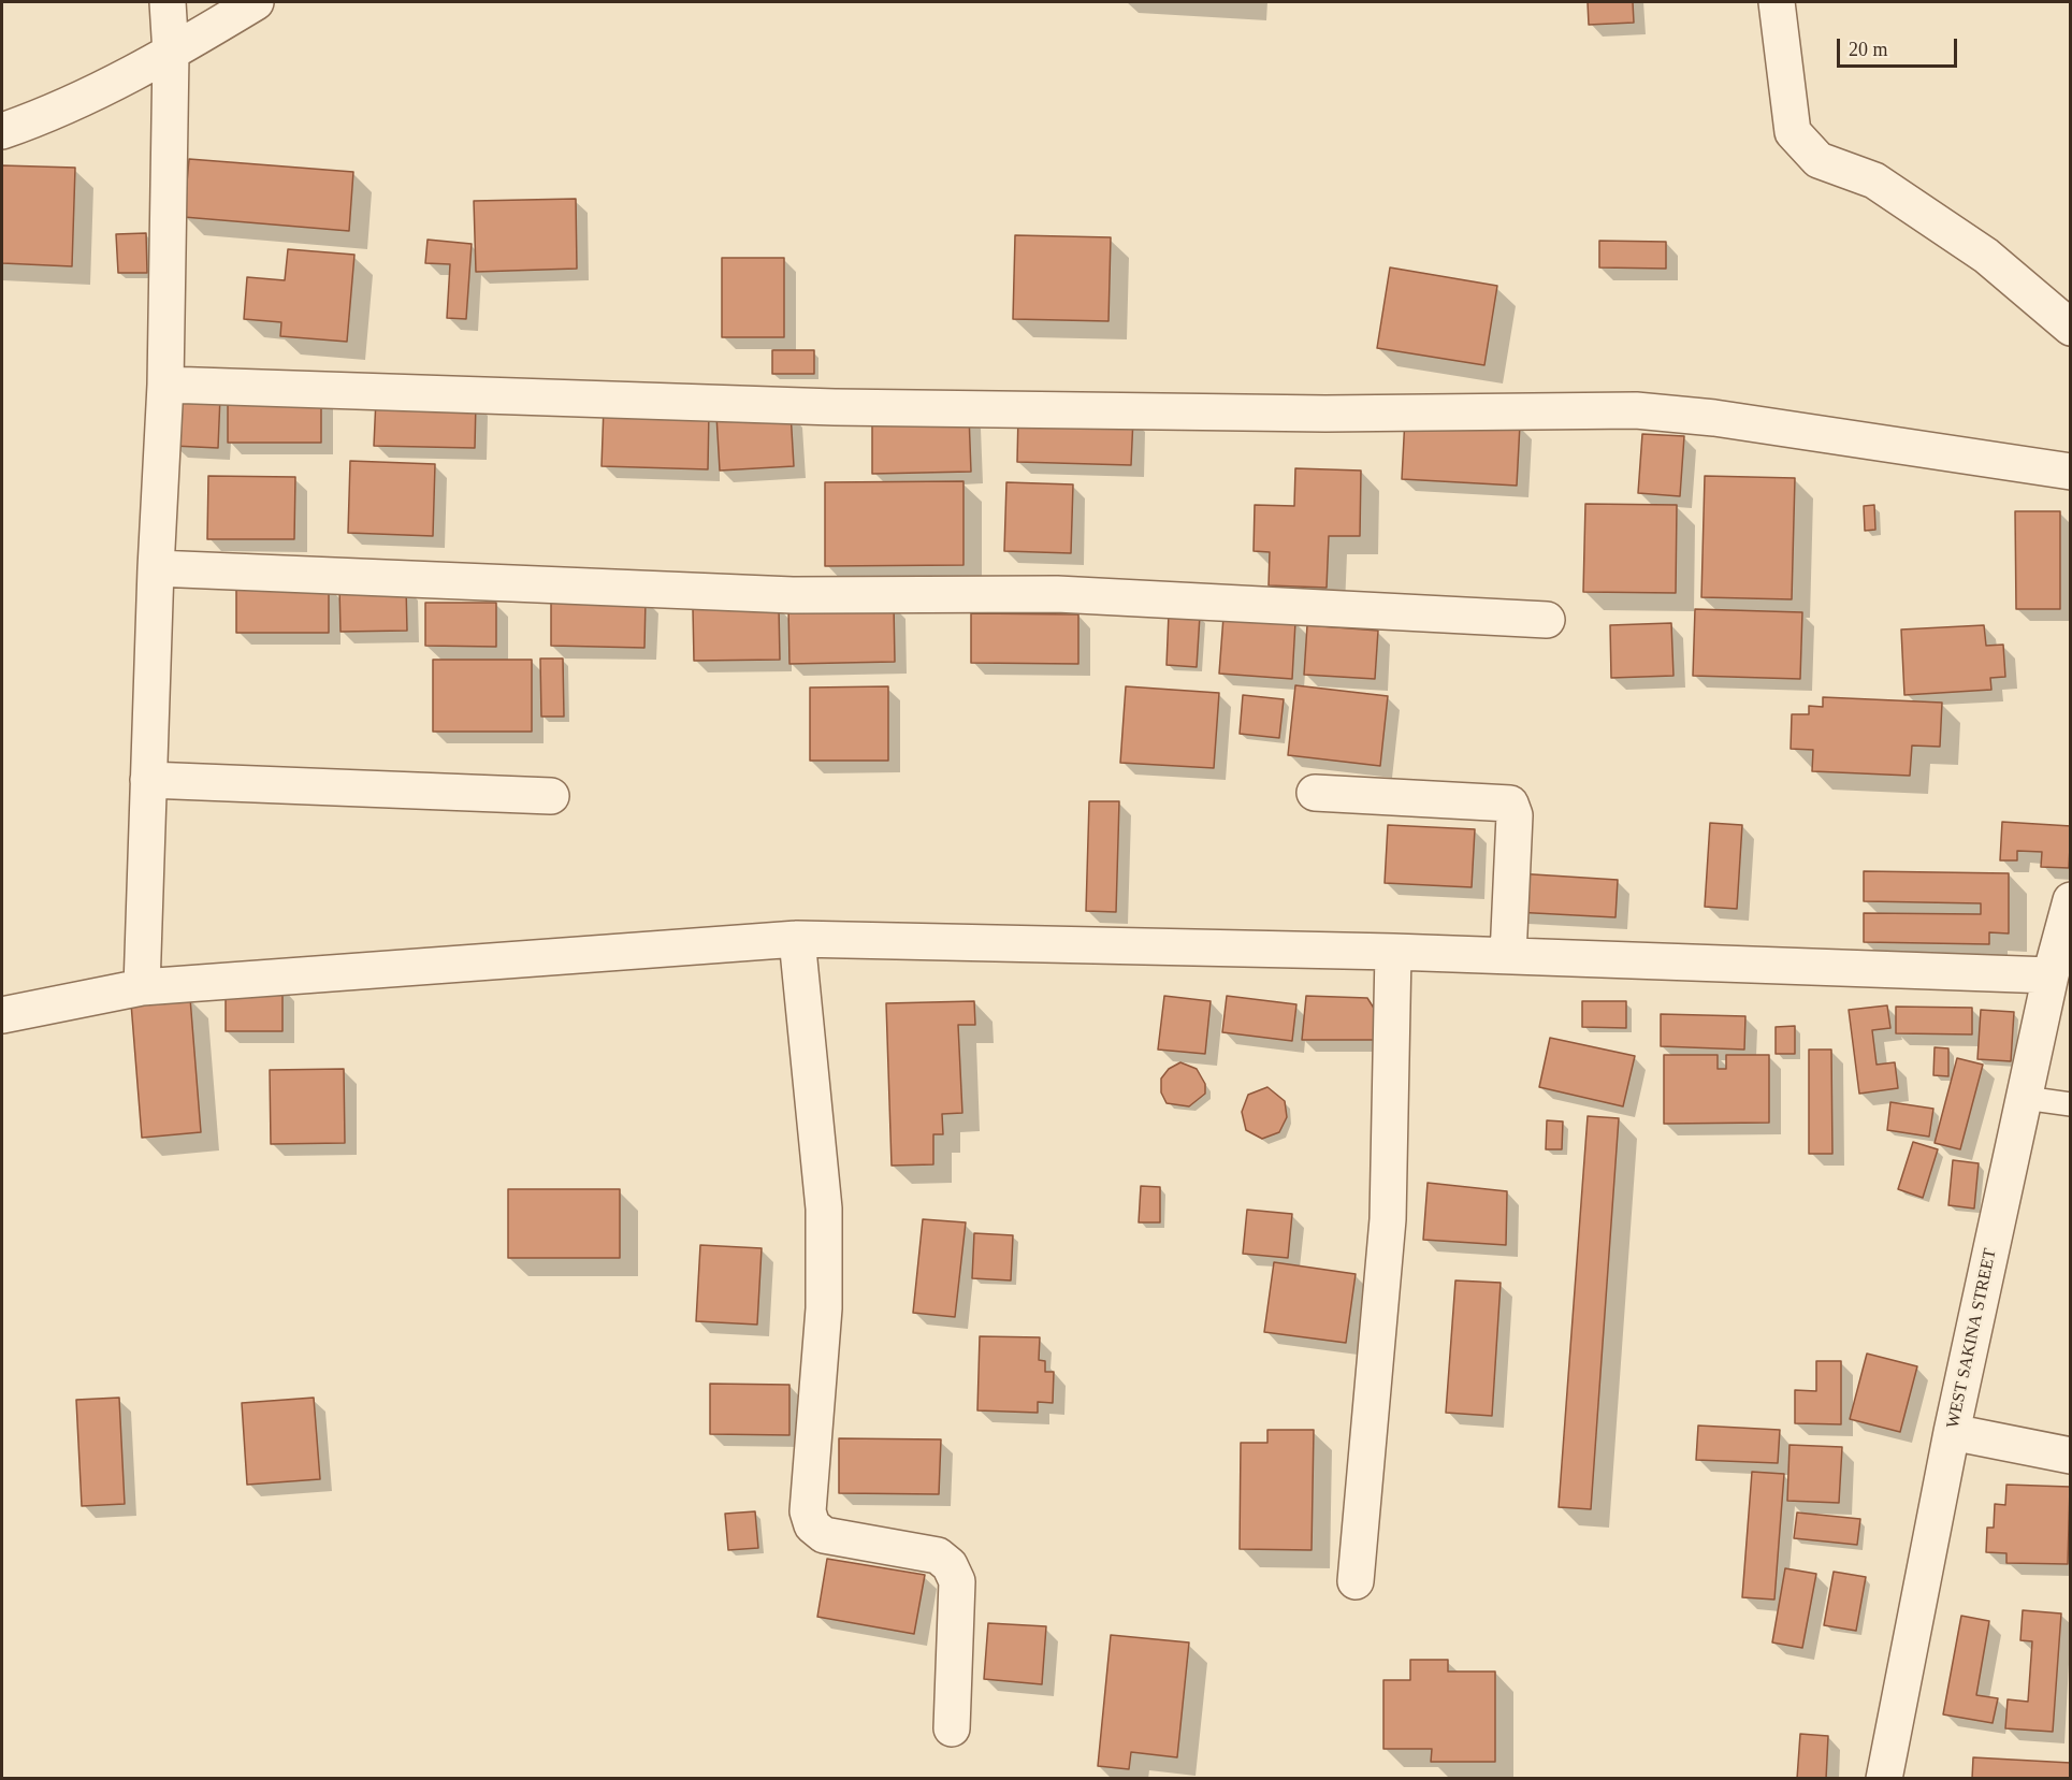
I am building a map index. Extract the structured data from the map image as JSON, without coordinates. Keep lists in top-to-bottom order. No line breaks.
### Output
{"streets":{"street":["WEST SAKINA STREET"]},"scale_bar":"20 m"}
